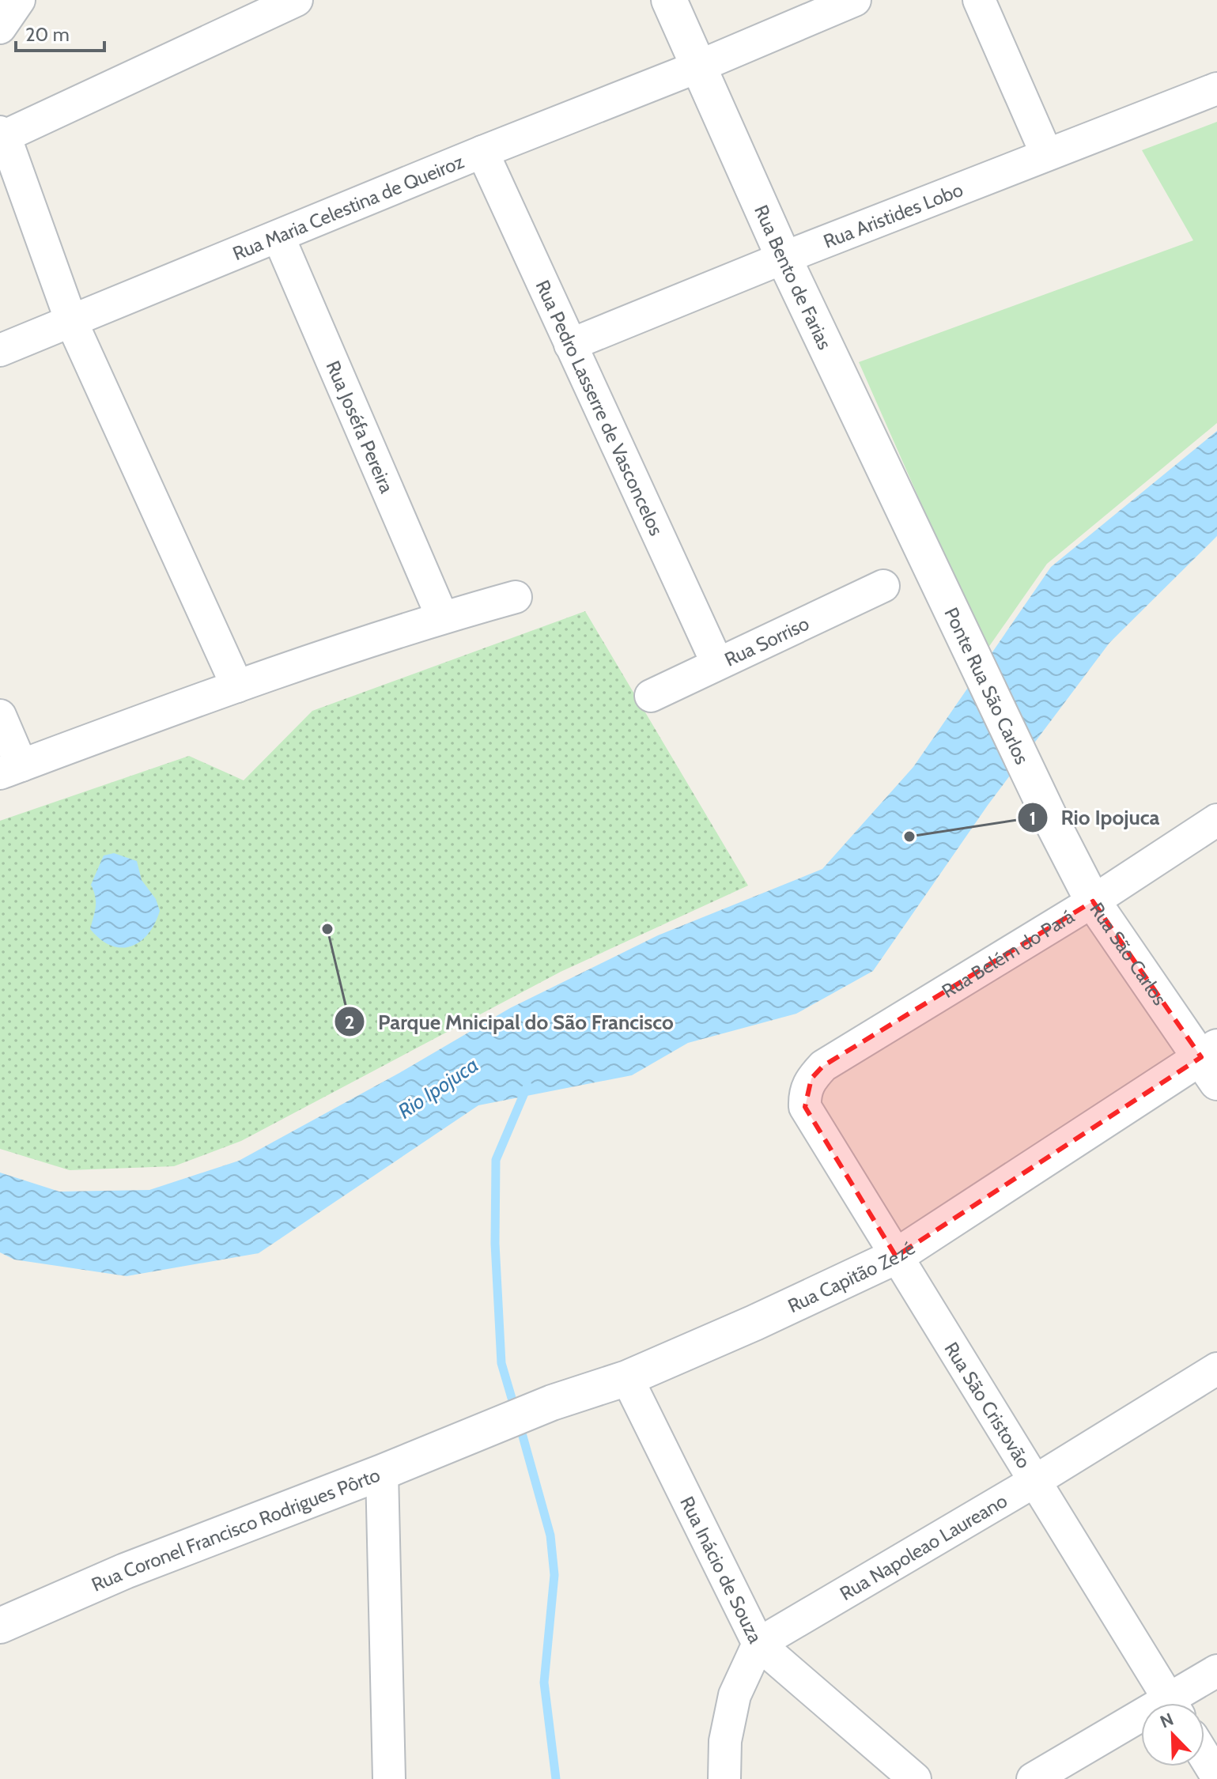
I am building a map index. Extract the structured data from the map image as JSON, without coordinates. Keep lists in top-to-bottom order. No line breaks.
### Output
{"streets":{"street":["Rua Maria Celestina de Queiroz","Rua Aristides Lobo","Rua Bento de Farias","Rua Pedro Lasserre de Vasconcelos","Rua Joséfa Pereira","Rua Sorriso","Ponte Rua São Carlos","Rua Belém do Pará","Rua São Carlos","Rua Capitão Zezé","Rua São Cristovão","Rua Coronel Francisco Rodrigues Pôrto","Rua Napoleao Laureano","Rua Inácio de Souza"]},"crossings":[["Rua Maria Celestina de Queiroz","Rua Bento de Farias"],["Rua Maria Celestina de Queiroz","Rua Pedro Lasserre de Vasconcelos"],["Rua Maria Celestina de Queiroz","Rua Joséfa Pereira"],["Rua Aristides Lobo","Rua Bento de Farias"],["Rua Aristides Lobo","Rua Pedro Lasserre de Vasconcelos"],["Rua Bento de Farias","Ponte Rua São Carlos"],["Rua Pedro Lasserre de Vasconcelos","Rua Sorriso"],["Ponte Rua São Carlos","Rua São Carlos"],["Rua Belém do Pará","Rua São Carlos"],["Rua Belém do Pará","Rua São Cristovão"],["Rua São Carlos","Rua Capitão Zezé"],["Rua Capitão Zezé","Rua São Cristovão"],["Rua Capitão Zezé","Rua Coronel Francisco Rodrigues Pôrto"],["Rua Capitão Zezé","Rua Inácio de Souza"],["Rua São Cristovão","Rua Napoleao Laureano"],["Rua Napoleao Laureano","Rua Inácio de Souza"]],"water":["Rio Ipojuca"],"places":["Rio Ipojuca","Parque Mnicipal do São Francisco"],"scale_bar":"20 m","north":"top left"}
